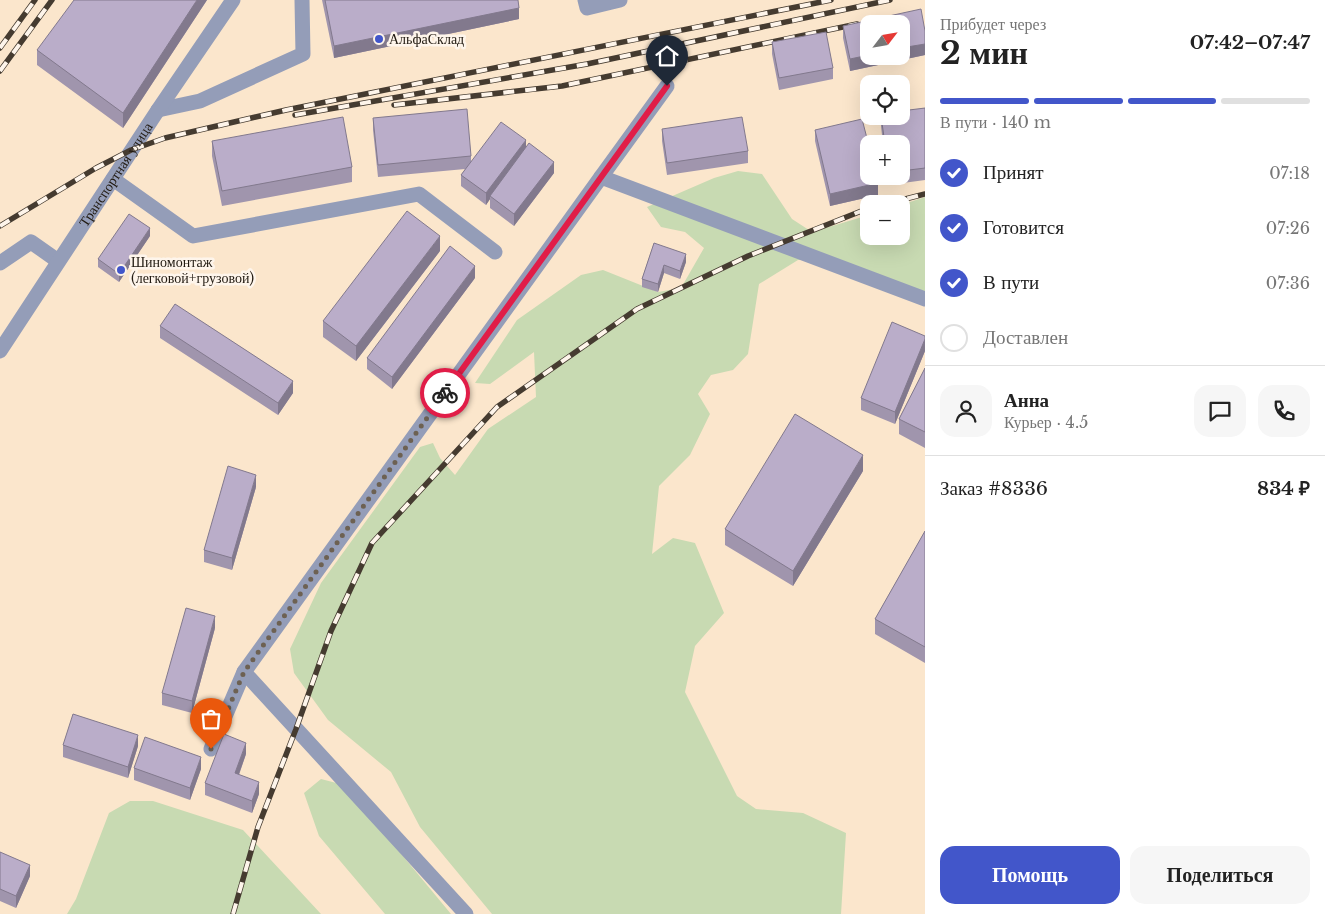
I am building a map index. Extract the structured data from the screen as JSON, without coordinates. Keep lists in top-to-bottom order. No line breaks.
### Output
{"streets":{"street":["Транспортная улица"]},"places":["АльфаСклад","Шиномонтаж (легковой+грузовой)"],"north":"top right","page":{"heading":["2 мин","Прибудет через","07:42–07:47"],"panel":["Анна","Курьер · 4.5","Заказ #8336","834 ₽"],"map_buttons":["+","−"],"bar":"В пути · 140 m","list":[["Принят","07:18"],["Готовится","07:26"],["В пути","07:36"],"Доставлен"],"buttons":["Помощь","Поделиться"]}}
